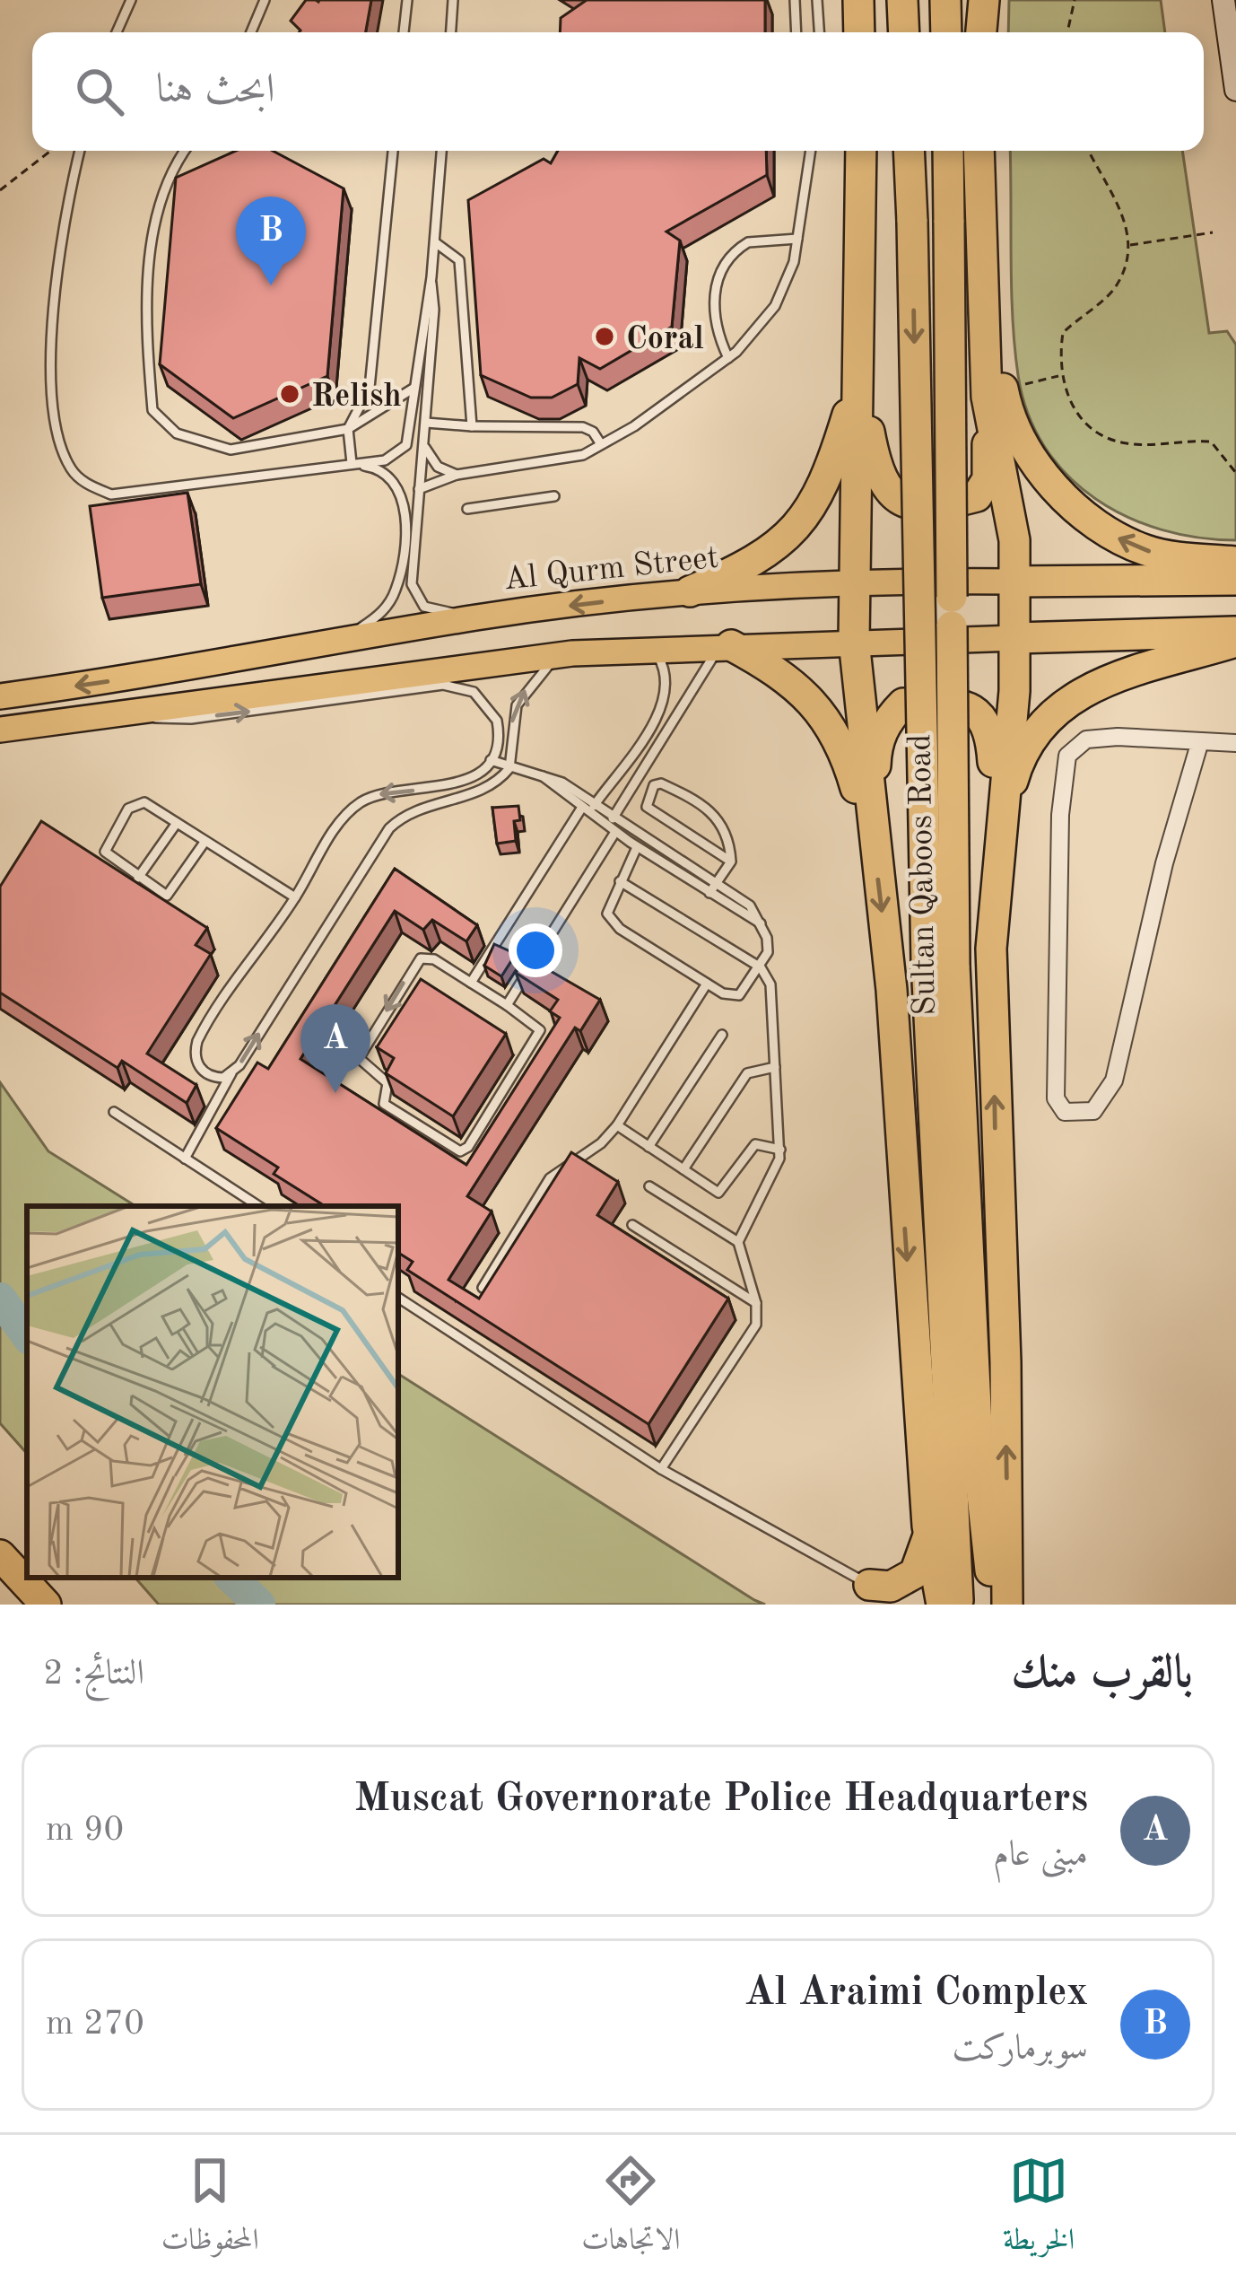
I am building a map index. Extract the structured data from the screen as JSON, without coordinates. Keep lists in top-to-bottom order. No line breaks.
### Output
{"streets":{"highway":["Al Qurm Street","Sultan Qaboos Road"]},"places":["Coral","Relish"],"page":{"search":"ابحث هنا","pins":["B","A"],"heading":["بالقرب منك","النتائج: 2"],"list":[{"mark":"A","name":"Muscat Governorate Police Headquarters","note":"مبنى عام","value":"90 m"},{"mark":"B","name":"Al Araimi Complex","note":"سوبرماركت","value":"270 m"}],"nav":["الخريطة","الاتجاهات","المحفوظات"]}}
